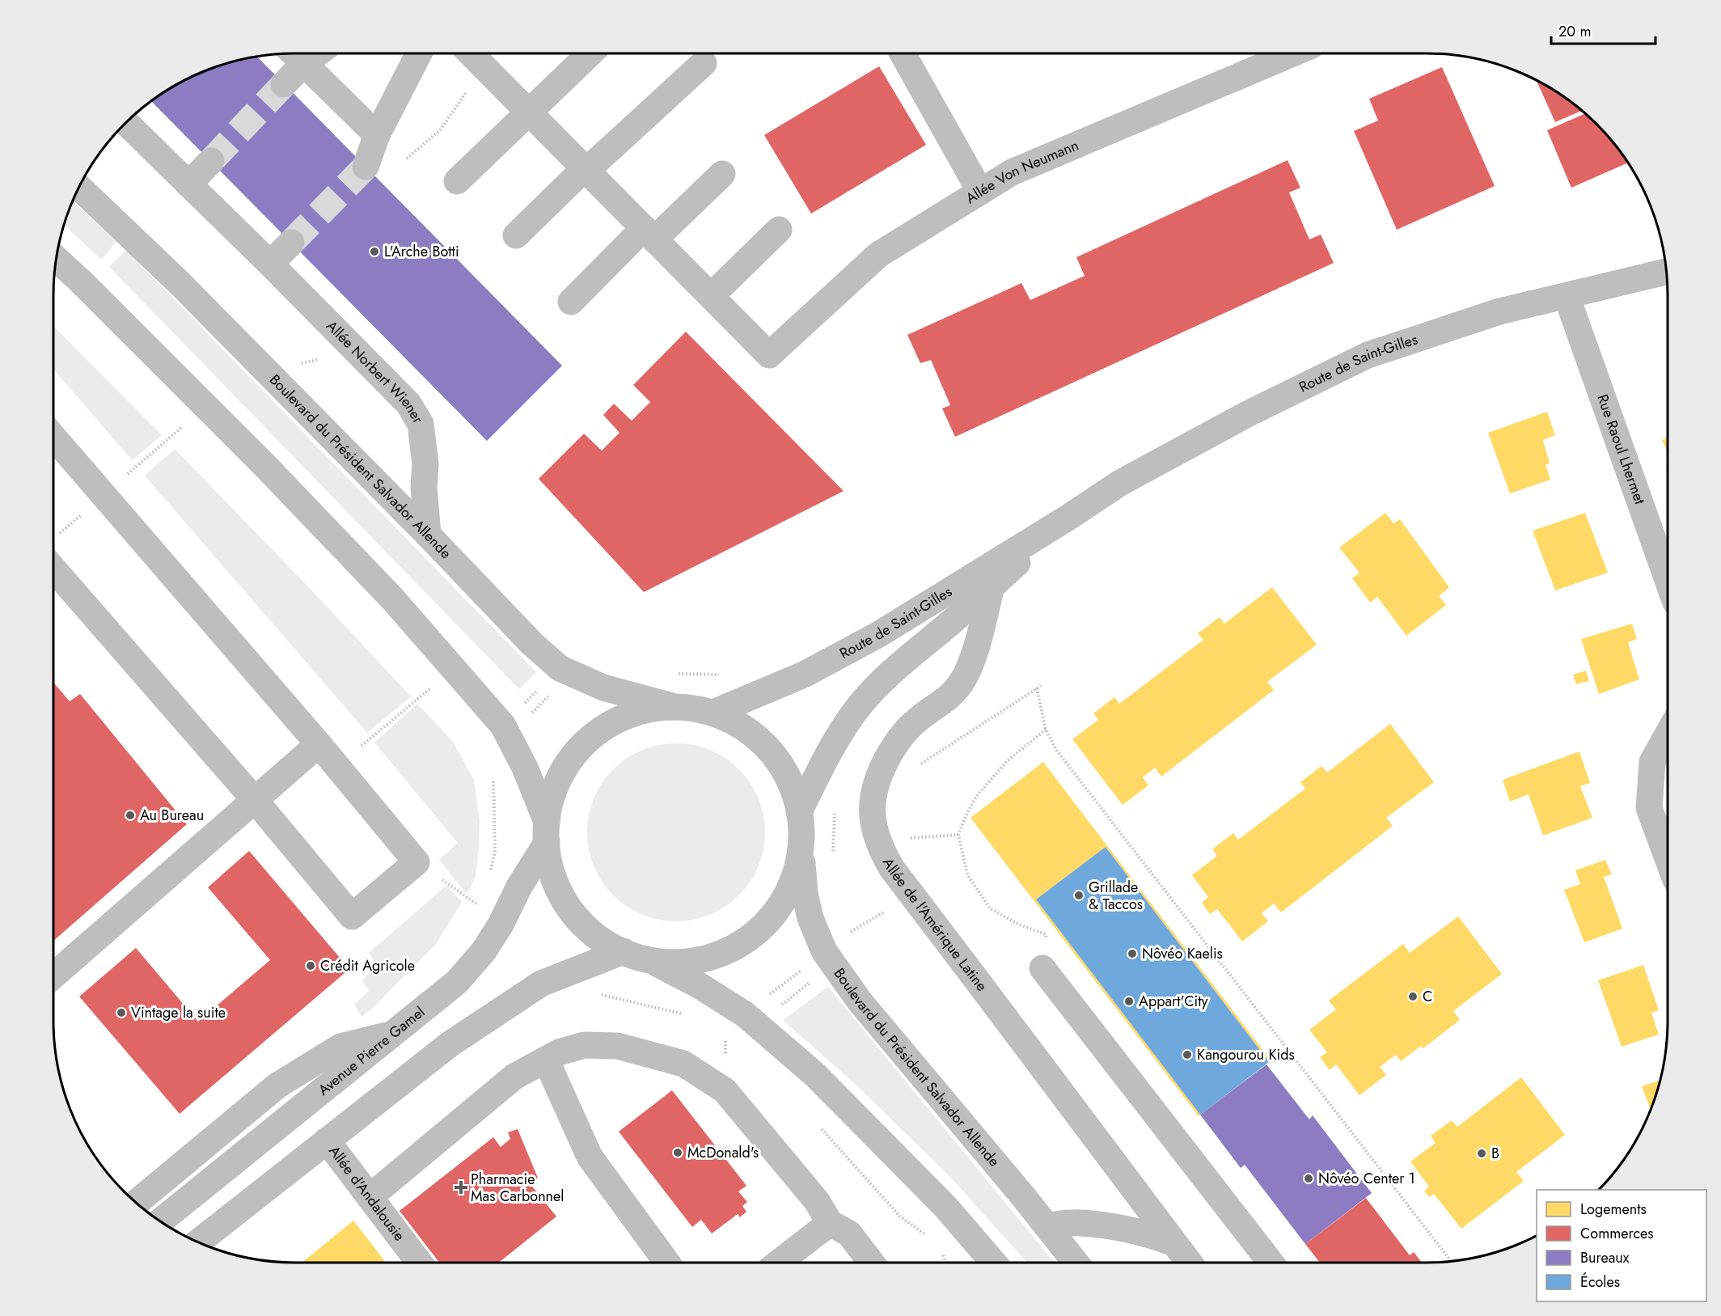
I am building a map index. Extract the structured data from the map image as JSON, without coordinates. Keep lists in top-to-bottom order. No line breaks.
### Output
{"streets":{"main road":["Allée Von Neumann","Route de Saint-Gilles","Allée Norbert Wiener","Rue Raoul Lhermet","Boulevard du Président Salvador Allende","Allée de l'Amérique Latine","Avenue Pierre Gamel","Allée d'Andalousie"]},"crossings":[["Route de Saint-Gilles","Rue Raoul Lhermet"],["Route de Saint-Gilles","Allée de l'Amérique Latine"],["Allée Norbert Wiener","Boulevard du Président Salvador Allende"]],"places":{"other":["L'Arche Botti","Au Bureau","Grillade & Taccos","Nôvéo Kaelis","Crédit Agricole","C","Appart'City","Vintage la suite","Kangourou Kids","McDonald's","B","Nôvéo Center 1"],"health":["Pharmacie Mas Carbonnel"]},"legend":["Logements","Commerces","Bureaux","Écoles"],"scale_bar":"20 m"}
